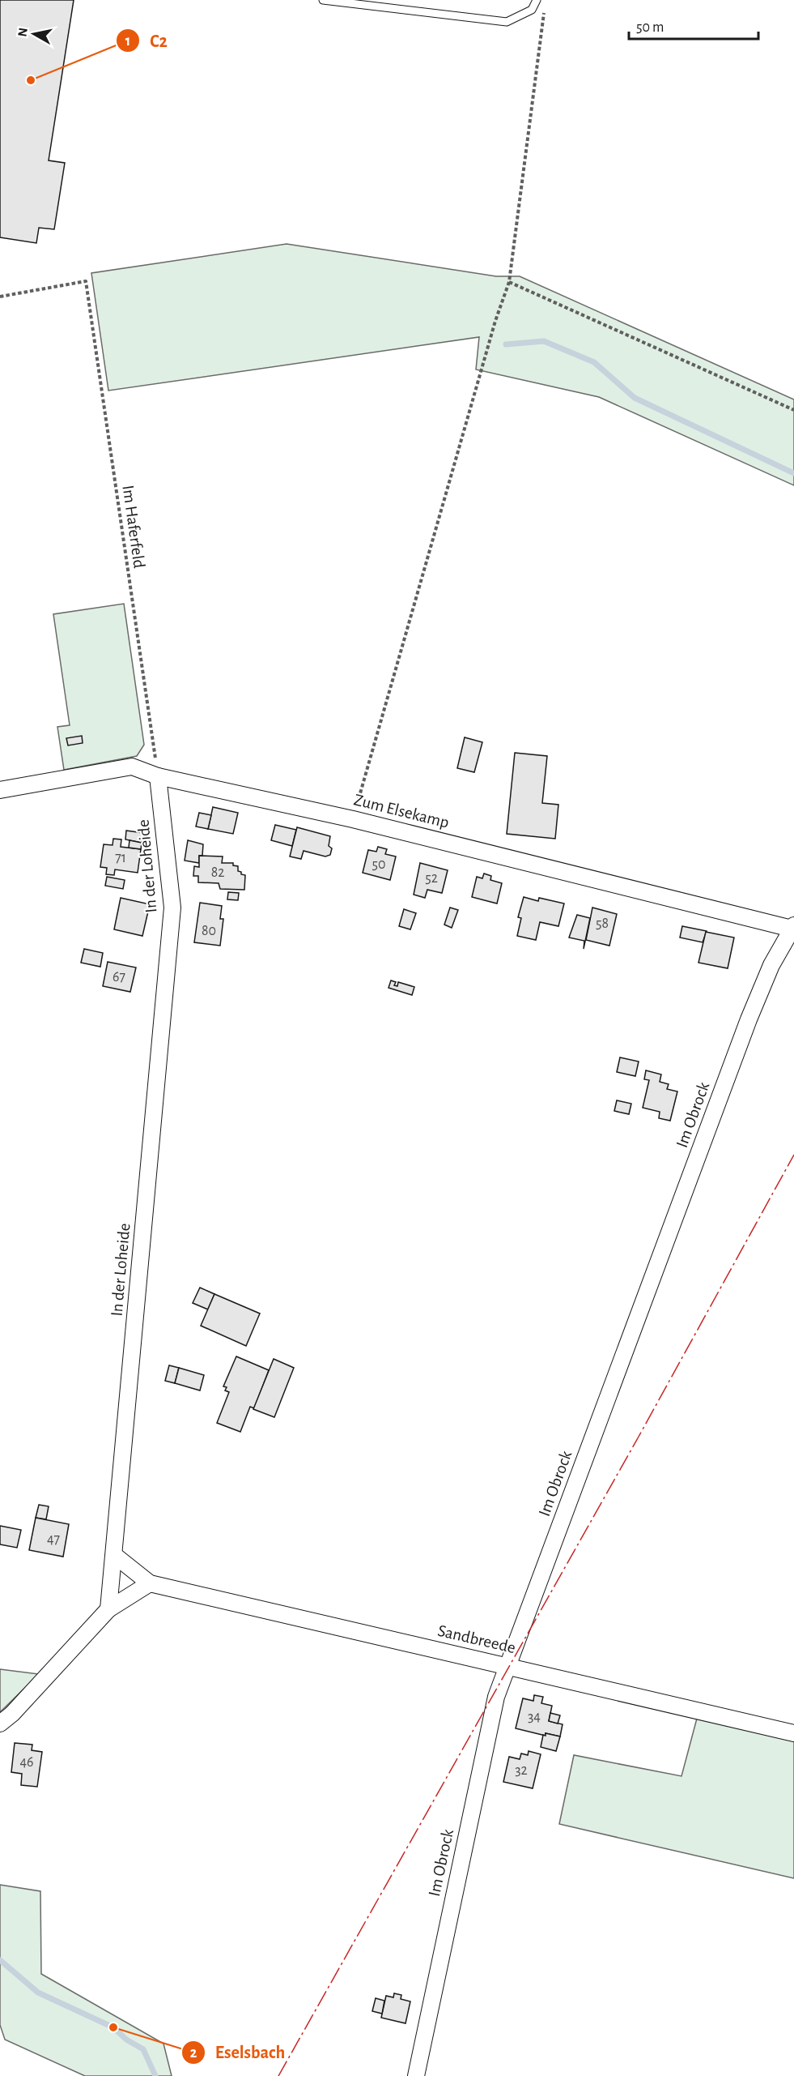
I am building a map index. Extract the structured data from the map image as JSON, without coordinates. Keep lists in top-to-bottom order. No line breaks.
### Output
{"streets":{"street":["Zum Elsekamp","In der Loheide","Im Obrock","Sandbreede"],"path":["Im Haferfeld"]},"crossings":[["Im Haferfeld","Zum Elsekamp"],["Im Haferfeld","In der Loheide"],["Zum Elsekamp","In der Loheide"],["Zum Elsekamp","Im Obrock"],["In der Loheide","Sandbreede"],["Im Obrock","Sandbreede"]],"places":["C2","Eselsbach"],"house_numbers":["71","50","82","52","58","80","67","47","34","46","32"],"scale_bar":"50 m","north":"left"}
